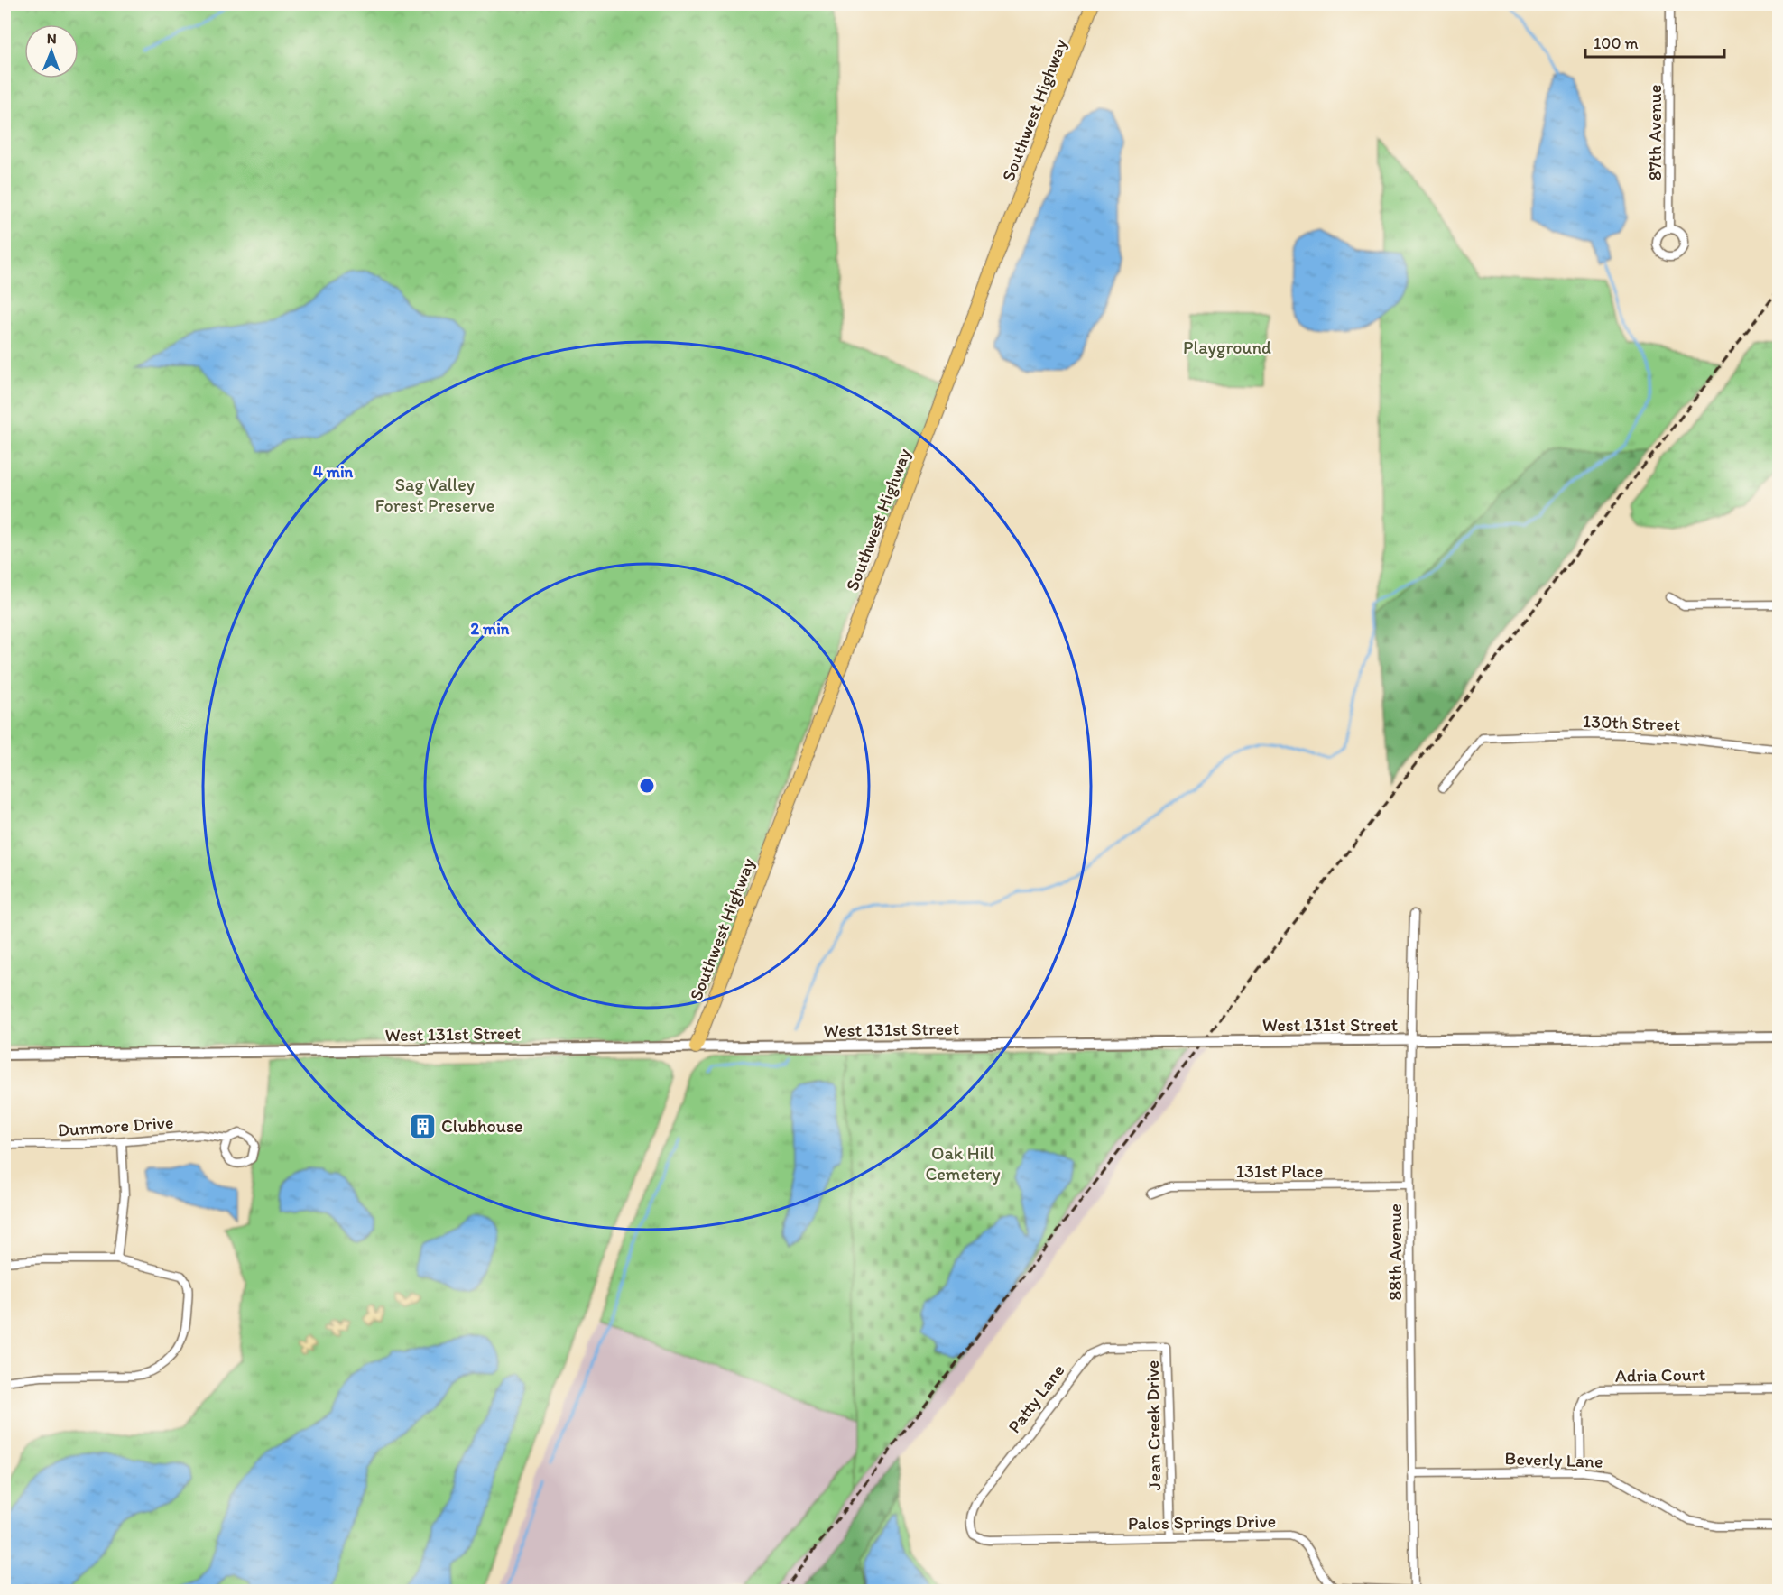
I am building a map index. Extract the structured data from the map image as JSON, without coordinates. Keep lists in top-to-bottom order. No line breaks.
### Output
{"streets":{"main road":["Southwest Highway"],"street":["87th Avenue","130th Street","West 131st Street","Dunmore Drive","131st Place","88th Avenue","Adria Court","Patty Lane","Jean Creek Drive","Beverly Lane","Palos Springs Drive"]},"crossings":[["Southwest Highway","West 131st Street"],["West 131st Street","88th Avenue"],["131st Place","88th Avenue"],["88th Avenue","Beverly Lane"],["88th Avenue","Palos Springs Drive"],["Adria Court","Beverly Lane"],["Patty Lane","Jean Creek Drive"],["Patty Lane","Palos Springs Drive"],["Jean Creek Drive","Palos Springs Drive"]],"parks":["Playground","Sag Valley Forest Preserve","Oak Hill Cemetery"],"places":{"building":["Clubhouse"]},"scale_bar":"100 m","north":"top","rings":["4 min","2 min"]}
